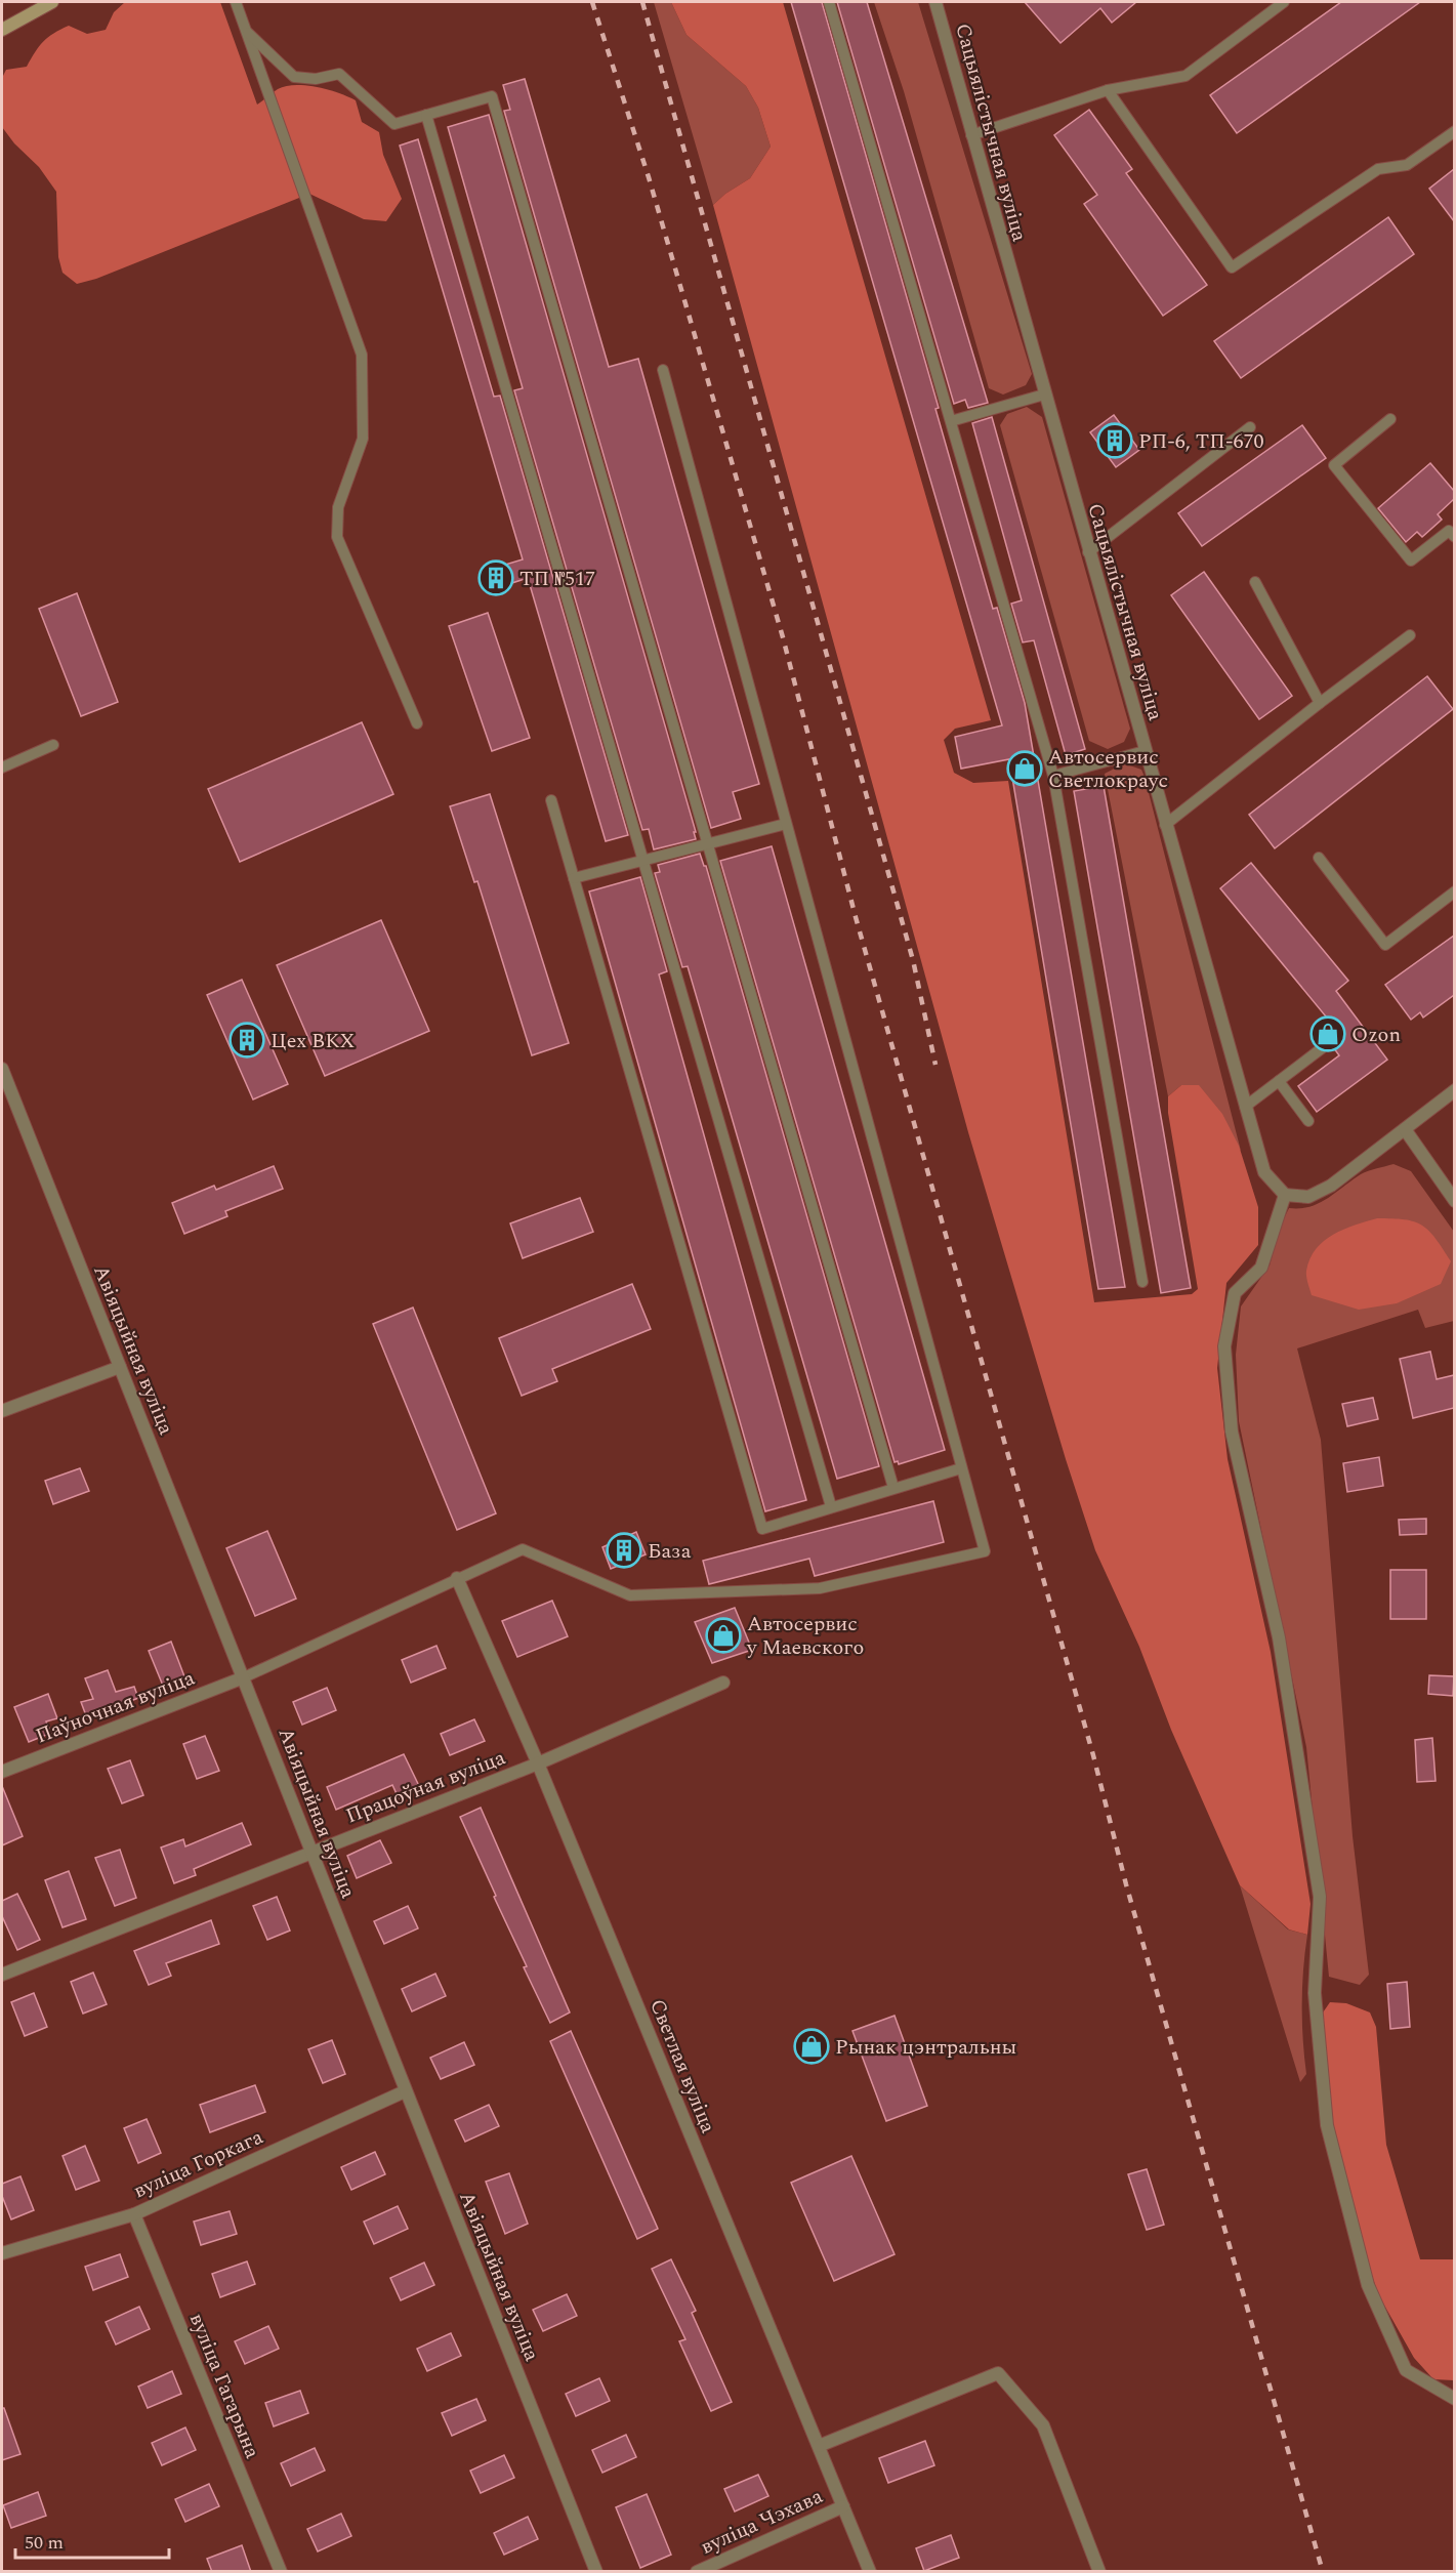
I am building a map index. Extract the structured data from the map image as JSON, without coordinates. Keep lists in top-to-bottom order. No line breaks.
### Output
{"streets":{"street":["Сацыялістычная вуліца","Авіяцыйная вуліца","Паўночная вуліца","Працоўная вуліца","Светлая вуліца","вуліца Горкага","вуліца Гагарына","вуліца Чэхава"]},"crossings":[["Авіяцыйная вуліца","Паўночная вуліца"],["Авіяцыйная вуліца","Працоўная вуліца"],["Авіяцыйная вуліца","вуліца Горкага"],["Працоўная вуліца","Светлая вуліца"],["Светлая вуліца","вуліца Чэхава"],["вуліца Горкага","вуліца Гагарына"]],"places":{"building":["РП-6, ТП-670","ТП №517","Цех ВКХ","База"],"shop":["Автосервис Светлокраус","Ozon","Автосервис у Маевского","Рынак цэнтральны"]},"scale_bar":"50 m"}
